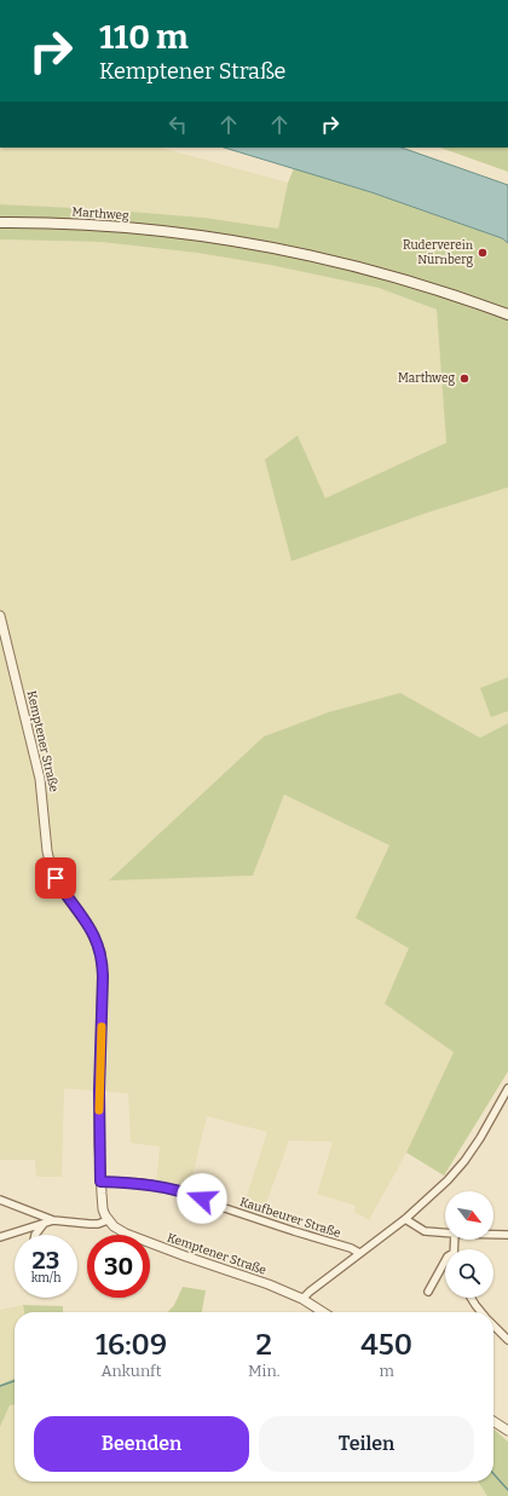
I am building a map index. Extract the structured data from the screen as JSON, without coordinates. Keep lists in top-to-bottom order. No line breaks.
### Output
{"streets":{"main road":["Marthweg"],"street":["Kemptener Straße","Kaufbeurer Straße"]},"crossings":[["Kemptener Straße","Kaufbeurer Straße"]],"places":["Ruderverein Nürnberg","Marthweg"],"north":"bottom right","page":{"turn":["110 m","Kemptener Straße"],"speed":"23 km/h","limit":"30","eta":["16:09","Ankunft","2","Min.","450","m"],"buttons":["Beenden","Teilen"]}}
